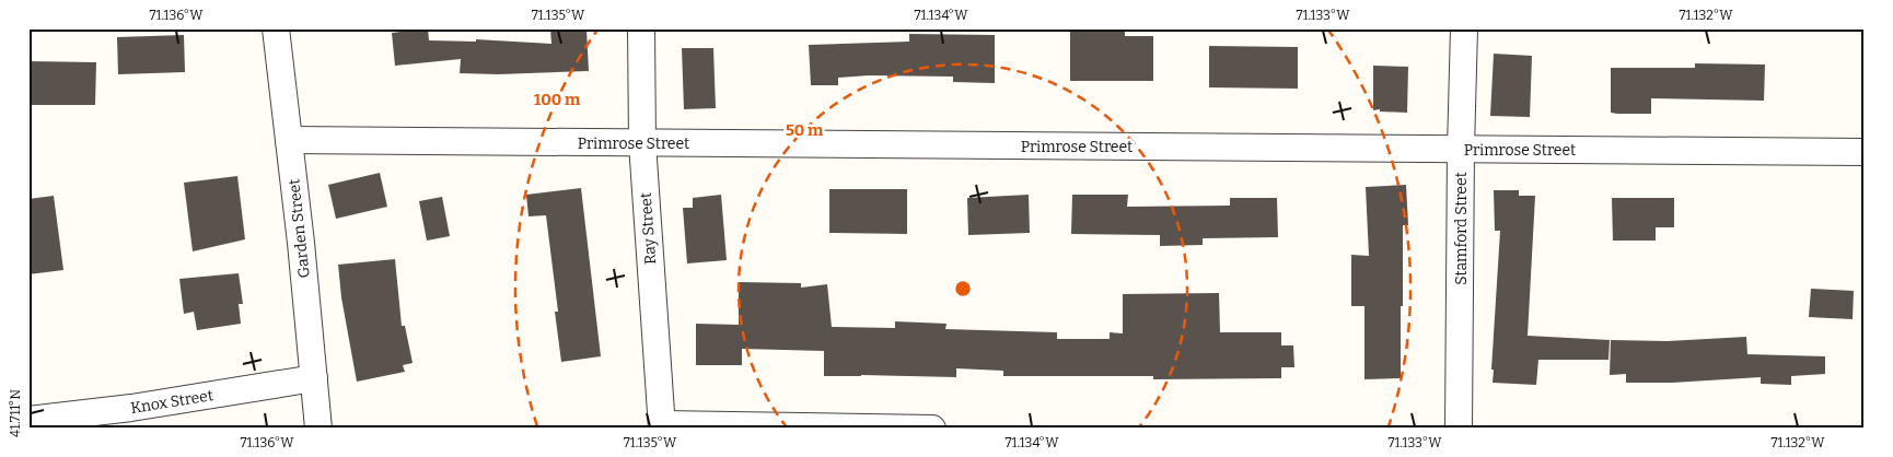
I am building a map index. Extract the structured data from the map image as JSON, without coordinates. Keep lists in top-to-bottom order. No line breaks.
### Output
{"streets":{"street":["Primrose Street","Garden Street","Ray Street","Stamford Street","Knox Street"]},"crossings":[["Primrose Street","Garden Street"],["Primrose Street","Ray Street"],["Primrose Street","Stamford Street"],["Garden Street","Knox Street"]],"coordinates":["71.136°W","71.135°W","71.134°W","71.133°W","71.132°W","41.711°N"],"rings":["100 m","50 m"]}
